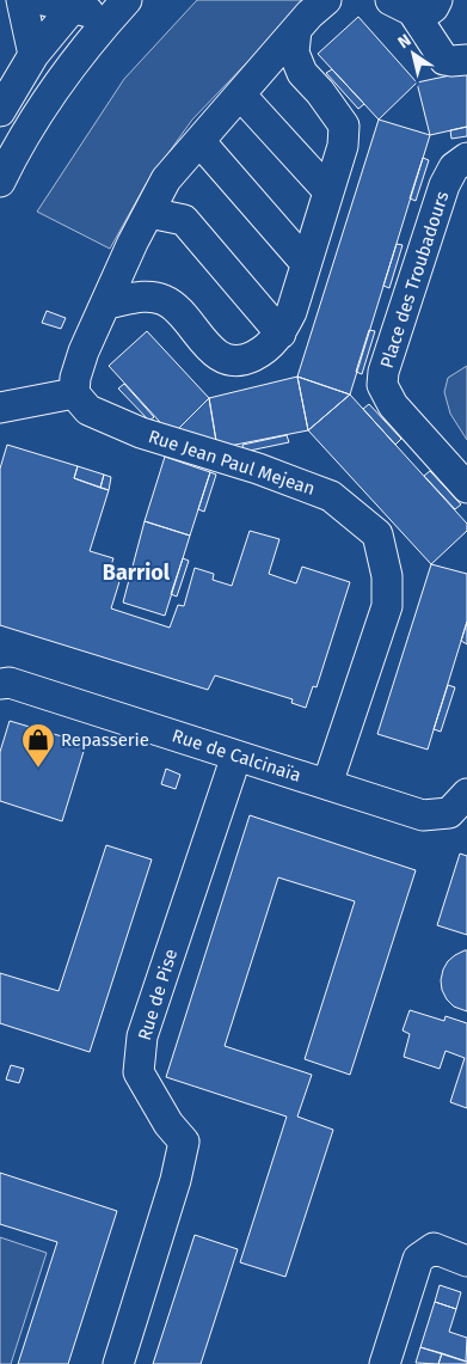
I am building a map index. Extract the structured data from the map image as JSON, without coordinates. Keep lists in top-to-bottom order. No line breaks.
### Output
{"streets":{"street":["Place des Troubadours","Rue Jean Paul Mejean","Rue de Calcinaïa","Rue de Pise"]},"crossings":[["Rue Jean Paul Mejean","Rue de Calcinaïa"],["Rue de Calcinaïa","Rue de Pise"]],"districts":["Barriol"],"places":{"shop":["Repasserie"]},"north":"top left"}
